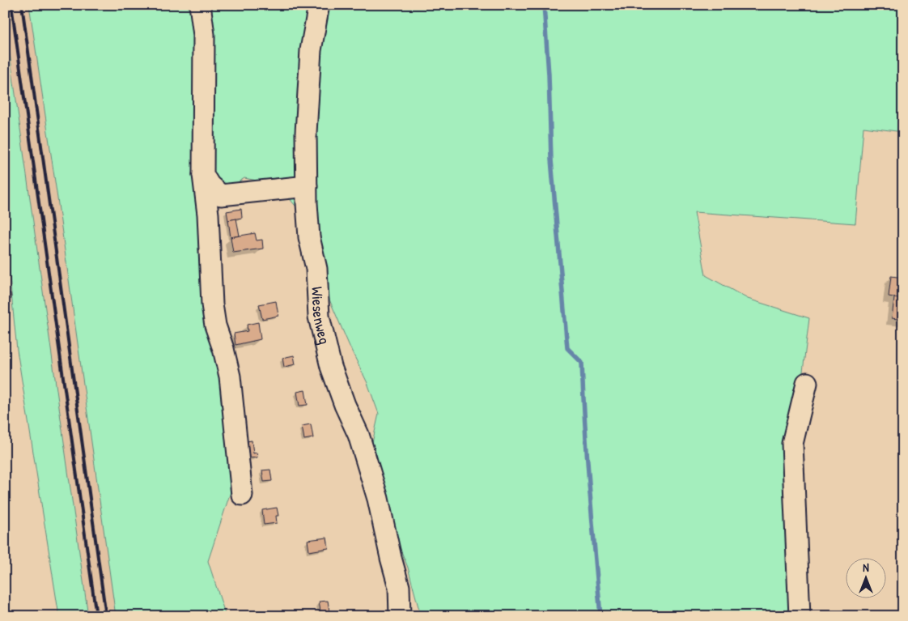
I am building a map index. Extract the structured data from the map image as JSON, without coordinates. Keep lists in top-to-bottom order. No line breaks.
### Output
{"streets":{"lane":["Wiesenweg"]},"north":"top"}
